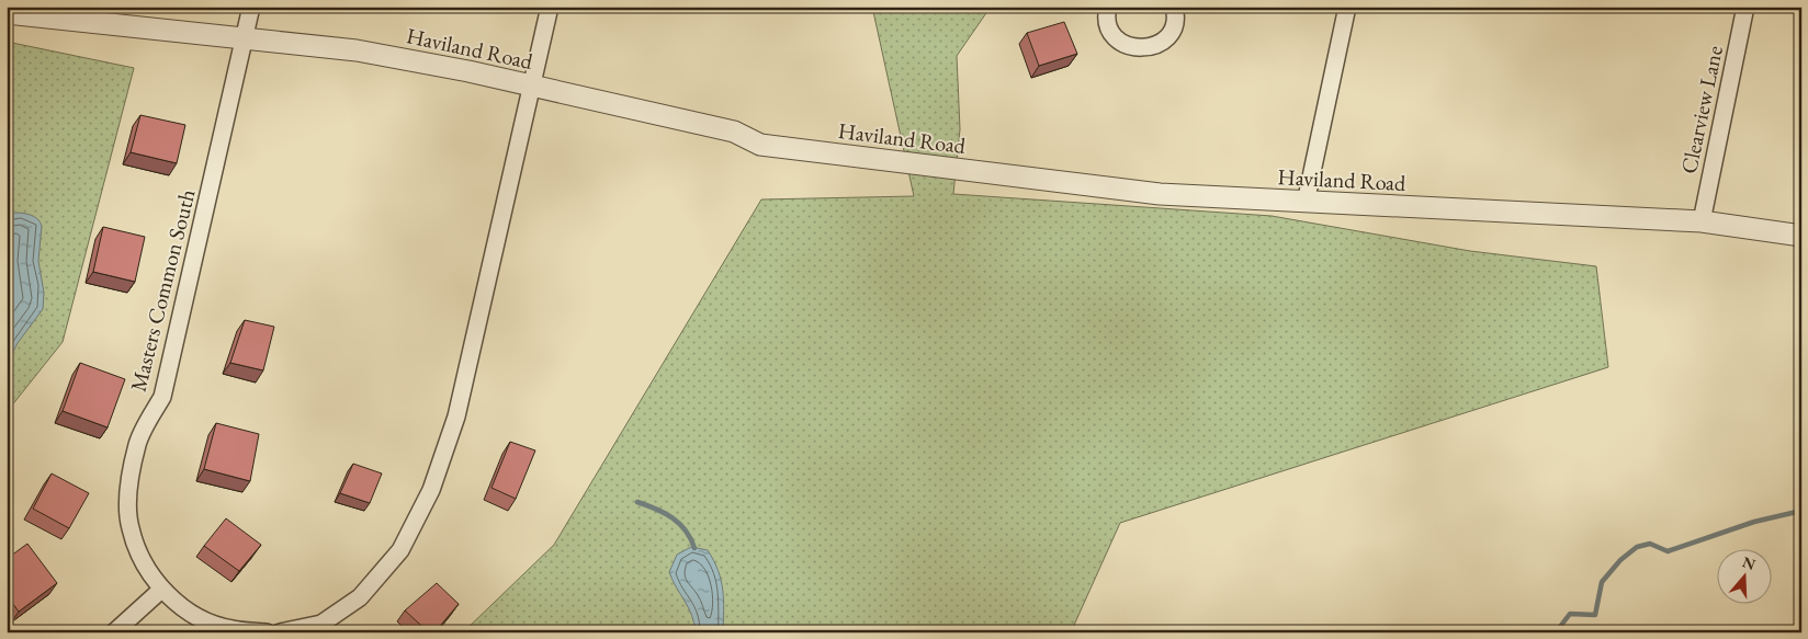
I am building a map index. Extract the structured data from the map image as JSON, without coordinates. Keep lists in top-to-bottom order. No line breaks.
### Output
{"streets":{"street":["Haviland Road","Clearview Lane","Masters Common South"]},"crossings":[["Haviland Road","Clearview Lane"],["Haviland Road","Masters Common South"]],"north":"top"}
